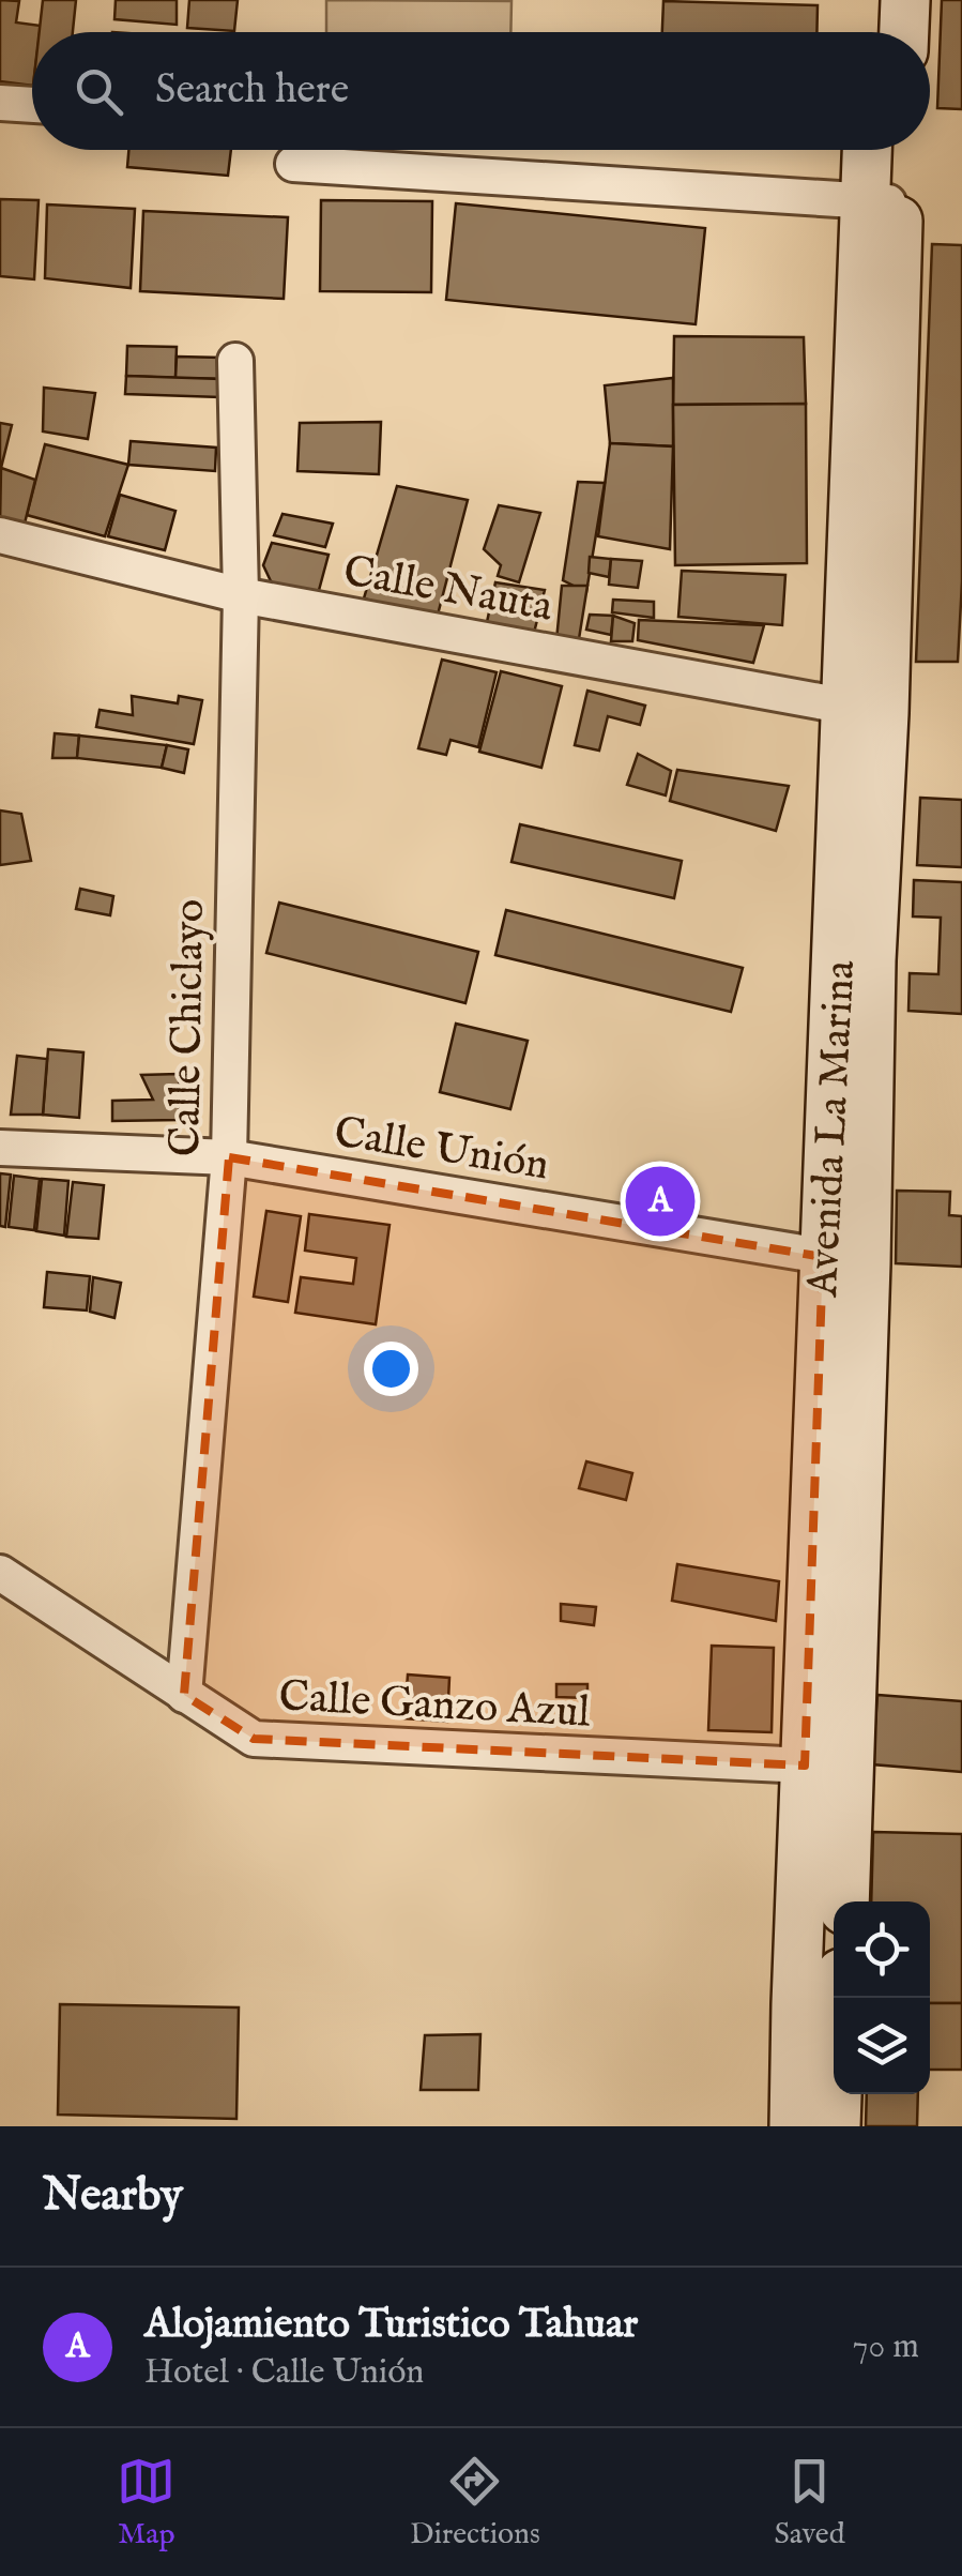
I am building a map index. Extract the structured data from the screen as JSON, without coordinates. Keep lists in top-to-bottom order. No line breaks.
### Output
{"streets":{"main road":["Avenida La Marina"],"street":["Calle Nauta","Calle Chiclayo","Calle Unión","Calle Ganzo Azul"]},"crossings":[["Calle Nauta","Calle Chiclayo"],["Calle Nauta","Avenida La Marina"],["Calle Chiclayo","Calle Unión"],["Calle Chiclayo","Calle Ganzo Azul"],["Avenida La Marina","Calle Unión"],["Avenida La Marina","Calle Ganzo Azul"]],"page":{"search":"Search here","pins":"A","heading":"Nearby","list":[{"mark":"A","name":"Alojamiento Turistico Tahuar","note":"Hotel · Calle Unión","value":"70 m"}],"nav":["Map","Directions","Saved"]}}
